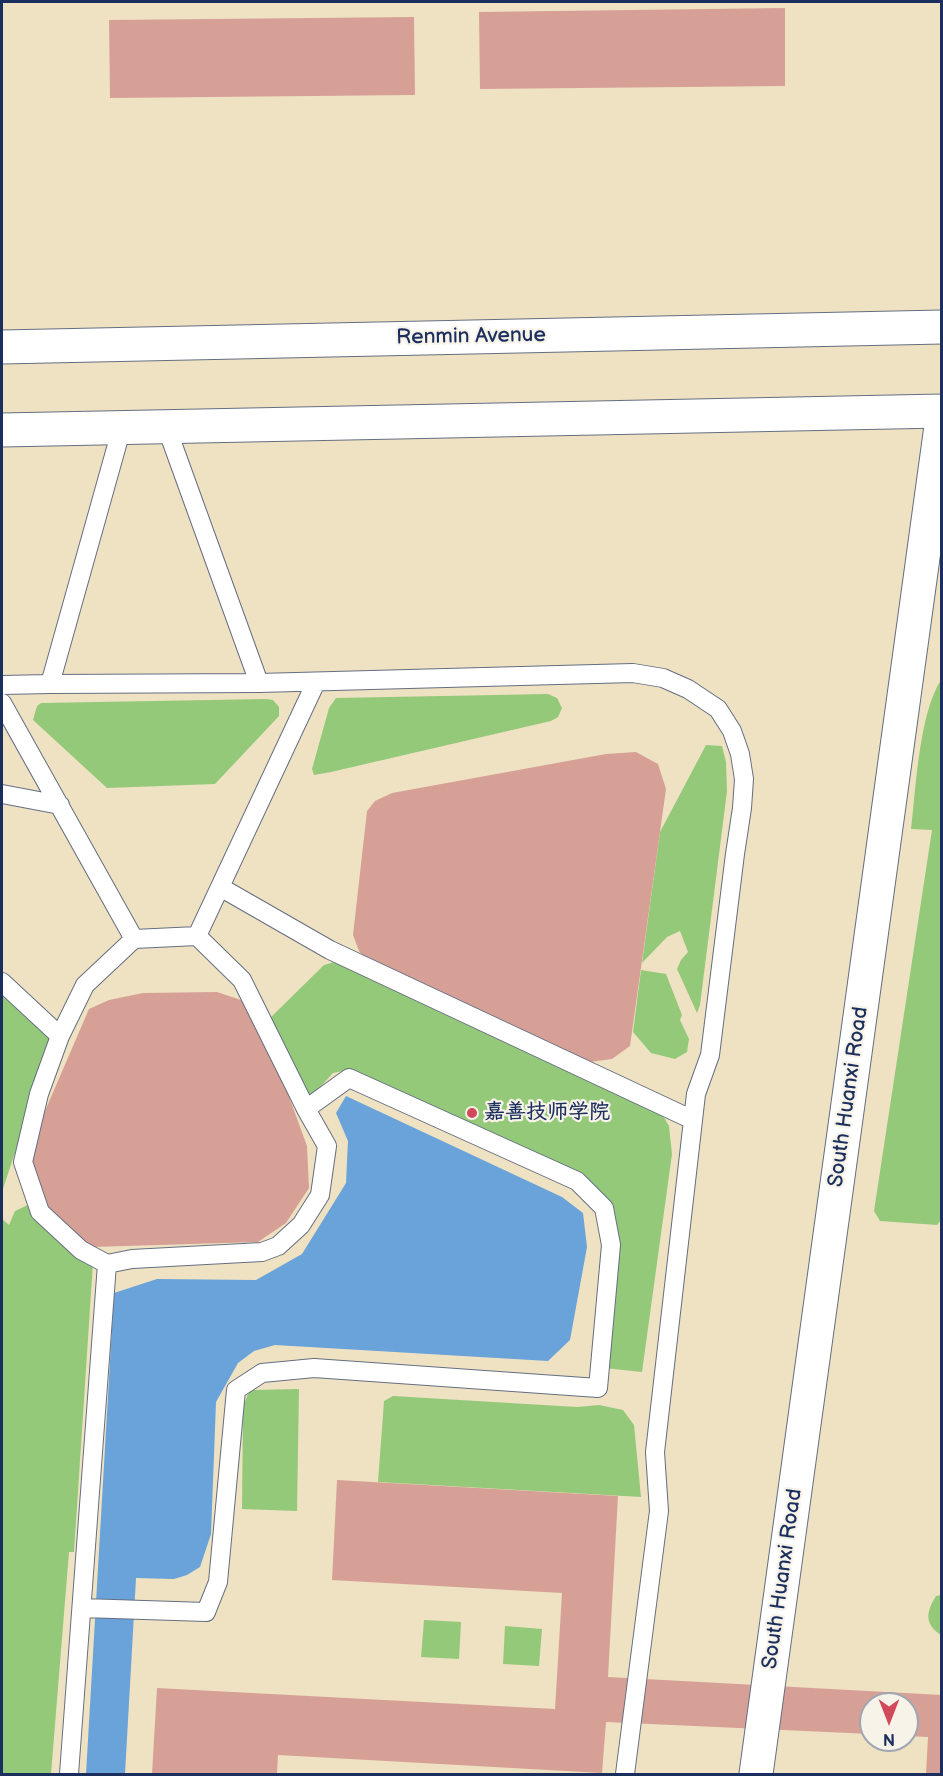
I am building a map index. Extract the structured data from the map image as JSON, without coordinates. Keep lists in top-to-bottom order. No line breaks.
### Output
{"streets":{"main road":["Renmin Avenue","South Huanxi Road"]},"places":["嘉善技师学院"],"north":"bottom"}
